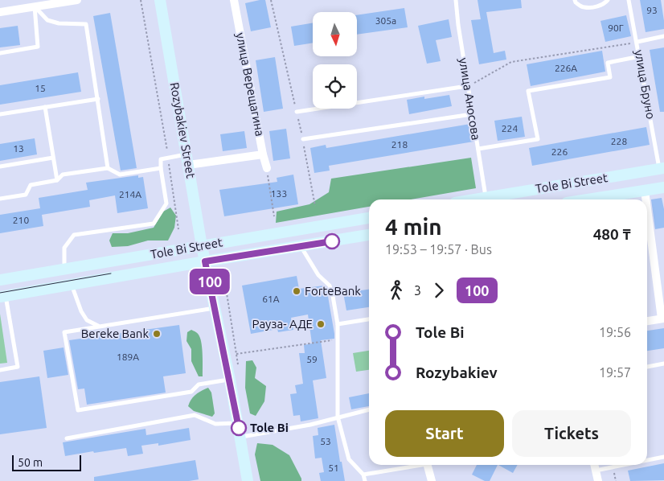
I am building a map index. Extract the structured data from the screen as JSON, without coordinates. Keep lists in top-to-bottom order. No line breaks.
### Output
{"streets":{"main road":["Rozybakiev Street","Tole Bi Street"],"street":["улица Верещагина"],"lane":["улица Бруно","улица Аносова"]},"crossings":[["улица Бруно","Tole Bi Street"],["улица Аносова","Tole Bi Street"],["Rozybakiev Street","Tole Bi Street"]],"places":["ForteBank","Рауза- АДЕ","Bereke Bank","Tole Bi"],"lines":["bus line 100"],"house_numbers":["93","305а","90Г","226А","15","224","228","218","13","226","133","214А","210","61А","189А","59","53","51"],"scale_bar":"50 m","north":"bottom","page":{"on_map":"100","heading":["4 min","19:53 – 19:57 · Bus","480 ₸"],"legs":["3","100"],"list":[{"name":"Tole Bi","value":"19:56"},{"name":"Rozybakiev","value":"19:57"}],"buttons":["Start","Tickets"],"scale":"50 m"}}
